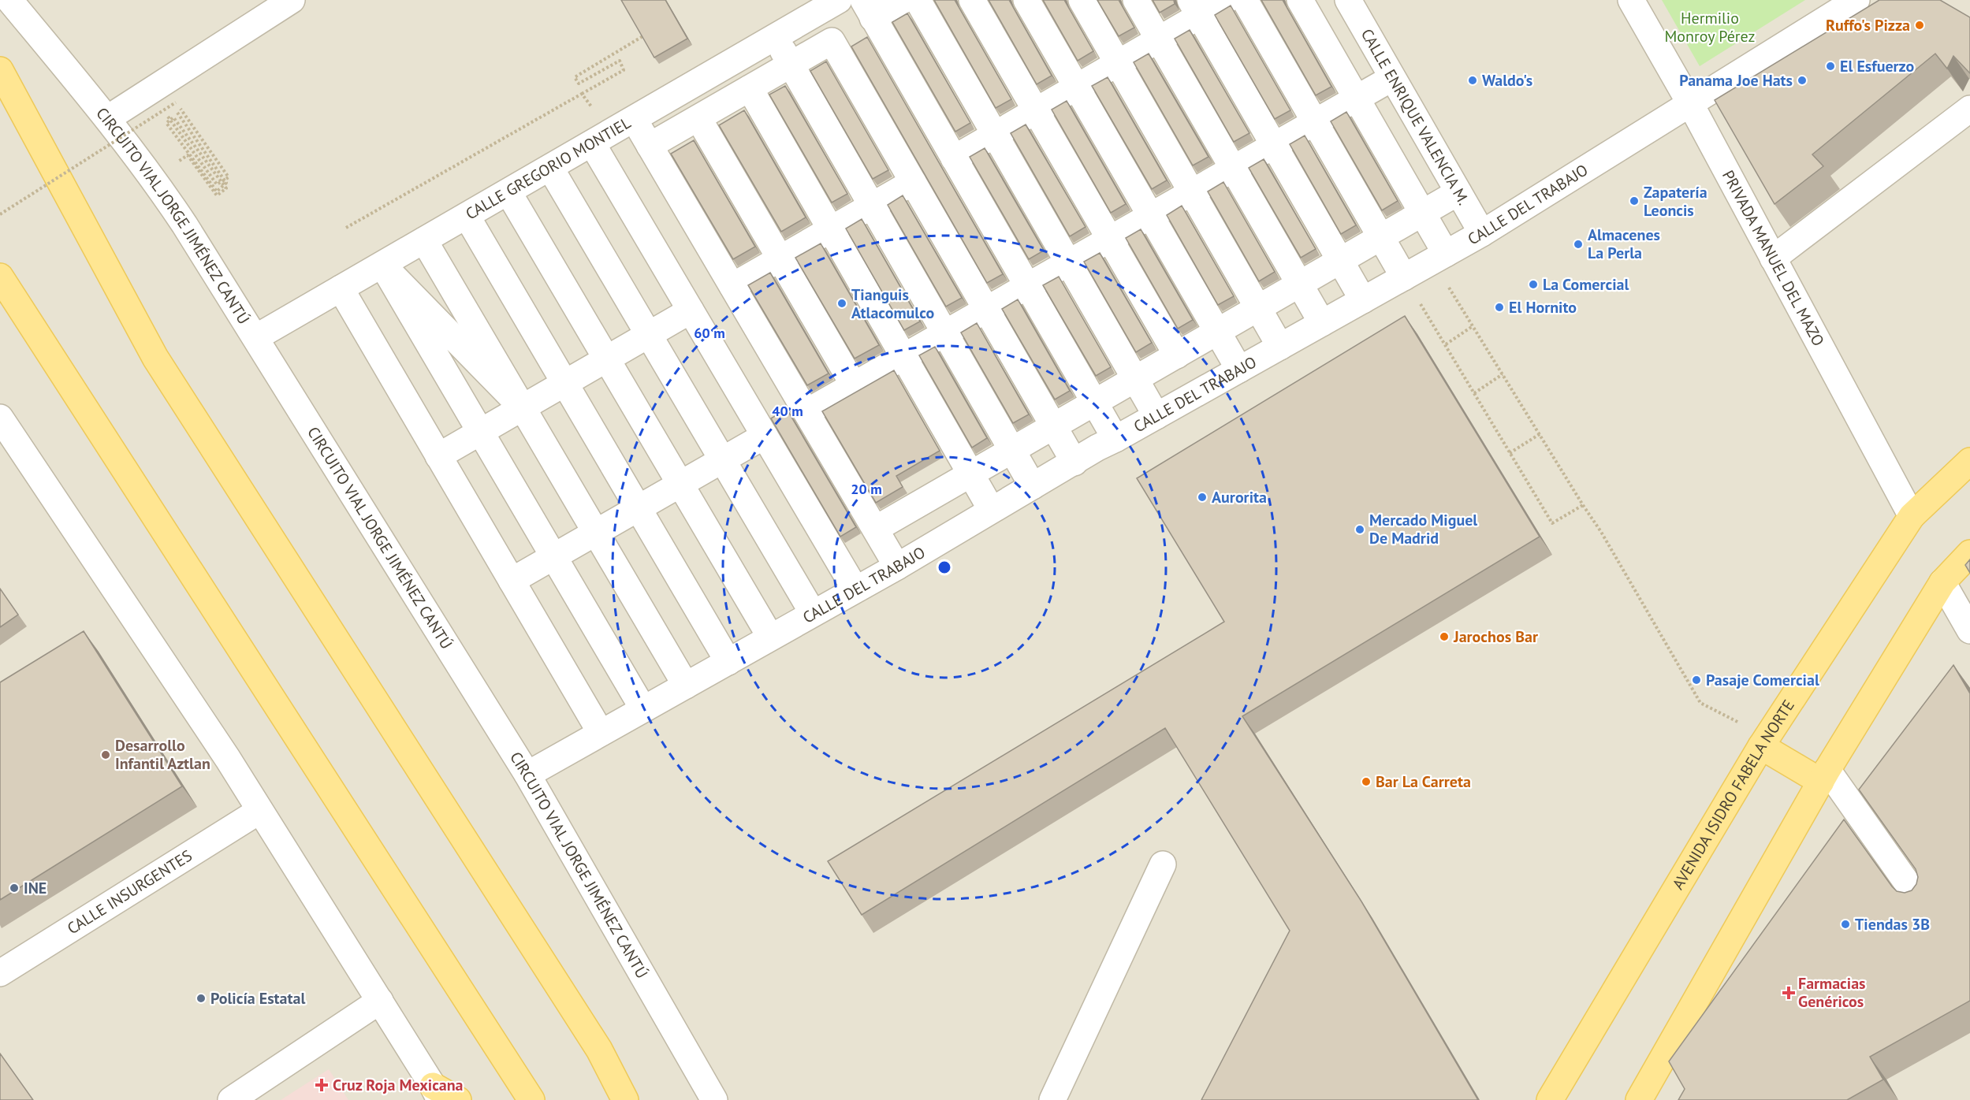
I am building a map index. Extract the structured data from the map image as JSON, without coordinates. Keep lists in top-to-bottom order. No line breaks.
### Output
{"streets":{"main road":["AVENIDA ISIDRO FABELA NORTE"],"street":["CALLE ENRIQUE VALENCIA M.","CALLE GREGORIO MONTIEL","CALLE DEL TRABAJO","CIRCUITO VIAL JORGE JIMÉNEZ CANTÚ","PRIVADA MANUEL DEL MAZO","CALLE INSURGENTES"]},"crossings":[["CALLE ENRIQUE VALENCIA M.","CALLE DEL TRABAJO"],["CALLE GREGORIO MONTIEL","CIRCUITO VIAL JORGE JIMÉNEZ CANTÚ"],["CALLE DEL TRABAJO","CIRCUITO VIAL JORGE JIMÉNEZ CANTÚ"],["CALLE DEL TRABAJO","PRIVADA MANUEL DEL MAZO"],["PRIVADA MANUEL DEL MAZO","AVENIDA ISIDRO FABELA NORTE"]],"parks":["Hermilio Monroy Pérez"],"places":{"other":["Ruffo's Pizza","El Esfuerzo","Waldo's","Panama Joe Hats","Zapatería Leoncis","Almacenes La Perla","La Comercial","Tianguis Atlacomulco","El Hornito","Aurorita","Mercado Miguel De Madrid","Jarochos Bar","Pasaje Comercial","Desarrollo Infantil Aztlan","Bar La Carreta","INE","Tiendas 3B","Policía Estatal"],"health":["Farmacias Genéricos","Cruz Roja Mexicana"]},"rings":["60 m","40 m","20 m"]}
